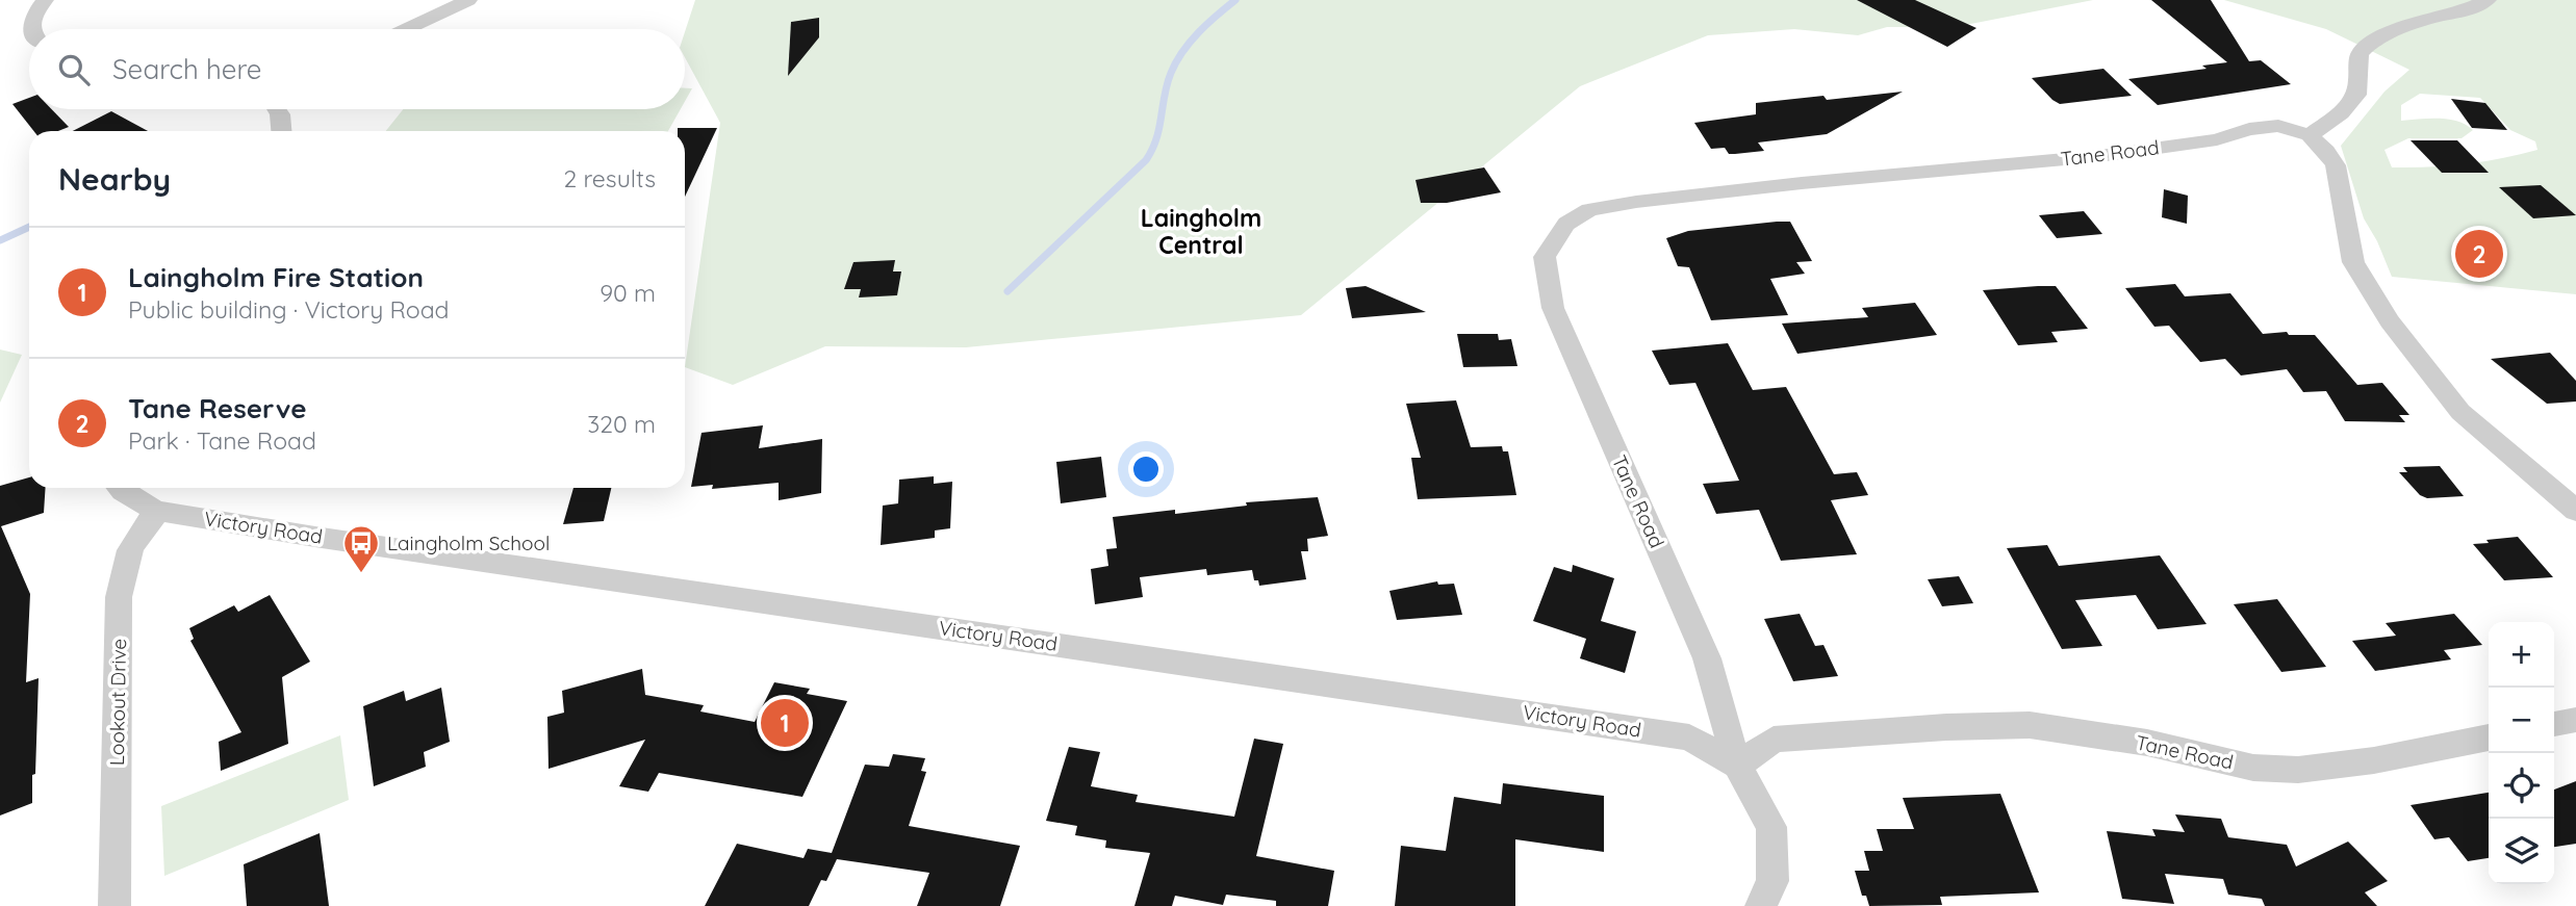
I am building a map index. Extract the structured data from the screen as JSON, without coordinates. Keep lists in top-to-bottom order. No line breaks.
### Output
{"streets":{"street":["Tane Road","Victory Road","Lookout Drive"]},"crossings":[["Tane Road","Victory Road"],["Victory Road","Lookout Drive"]],"districts":["Laingholm Central"],"places":{"bus stop":["Laingholm School"]},"page":{"search":"Search here","heading":["Nearby","2 results"],"pins":["2","1"],"list":[{"mark":"1","name":"Laingholm Fire Station","note":"Public building · Victory Road","value":"90 m"},{"mark":"2","name":"Tane Reserve","note":"Park · Tane Road","value":"320 m"}],"map_buttons":["+","−"]}}
